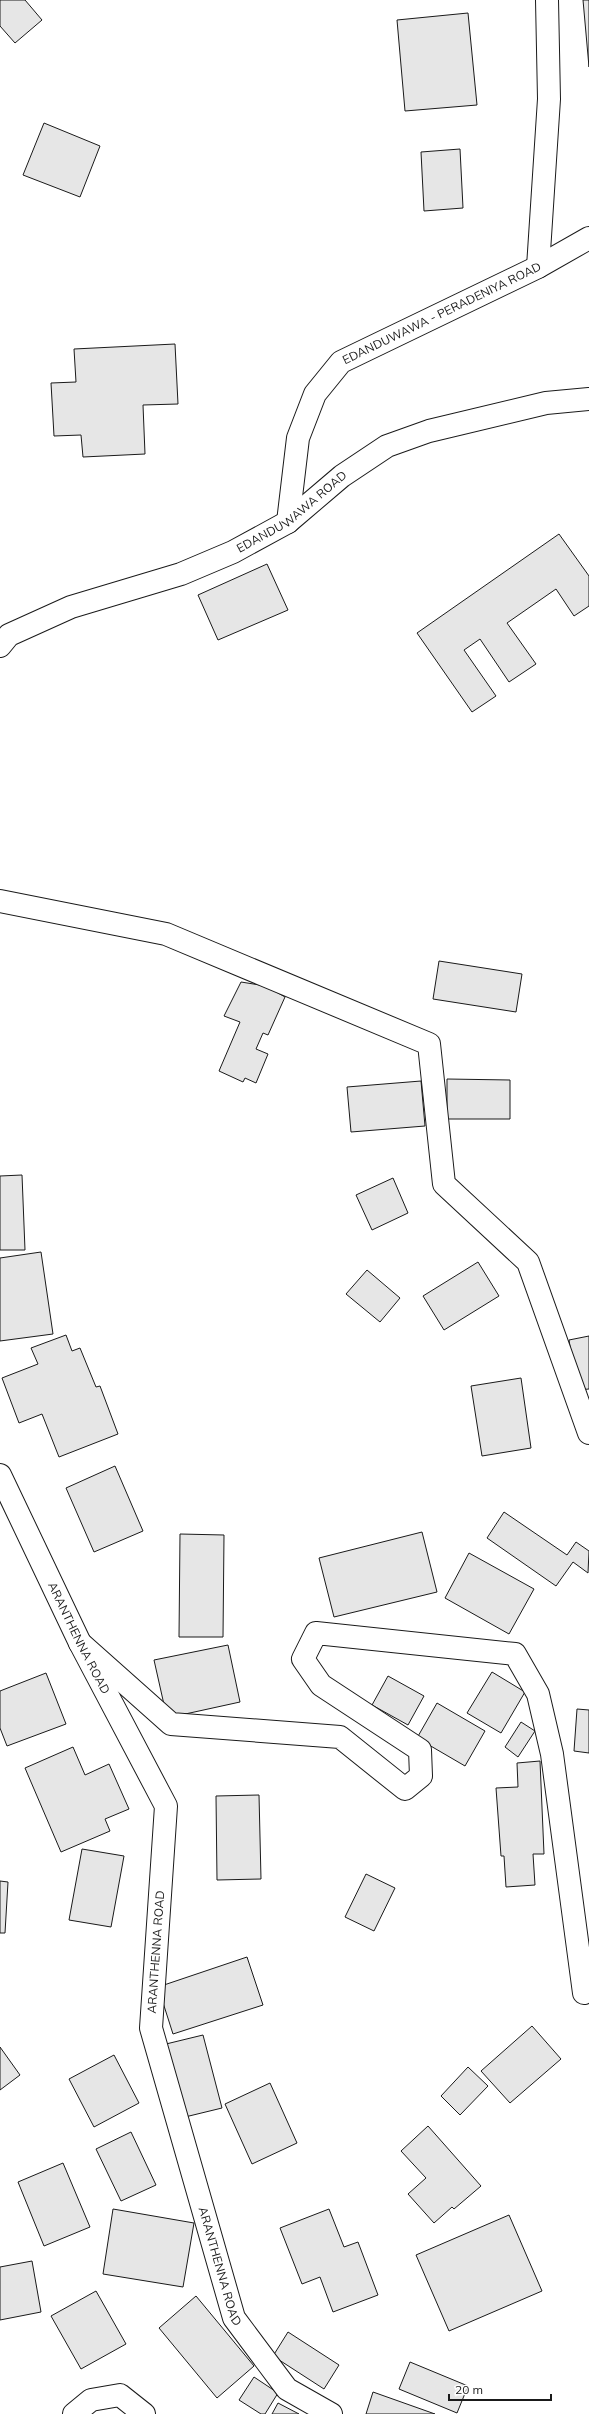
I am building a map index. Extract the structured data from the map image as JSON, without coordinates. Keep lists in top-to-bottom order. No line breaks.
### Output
{"streets":{"street":["EDANDUWAWA - PERADENIYA ROAD","EDANDUWAWA ROAD","ARANTHENNA ROAD"]},"crossings":[["EDANDUWAWA - PERADENIYA ROAD","EDANDUWAWA ROAD"]],"scale_bar":"20 m"}
